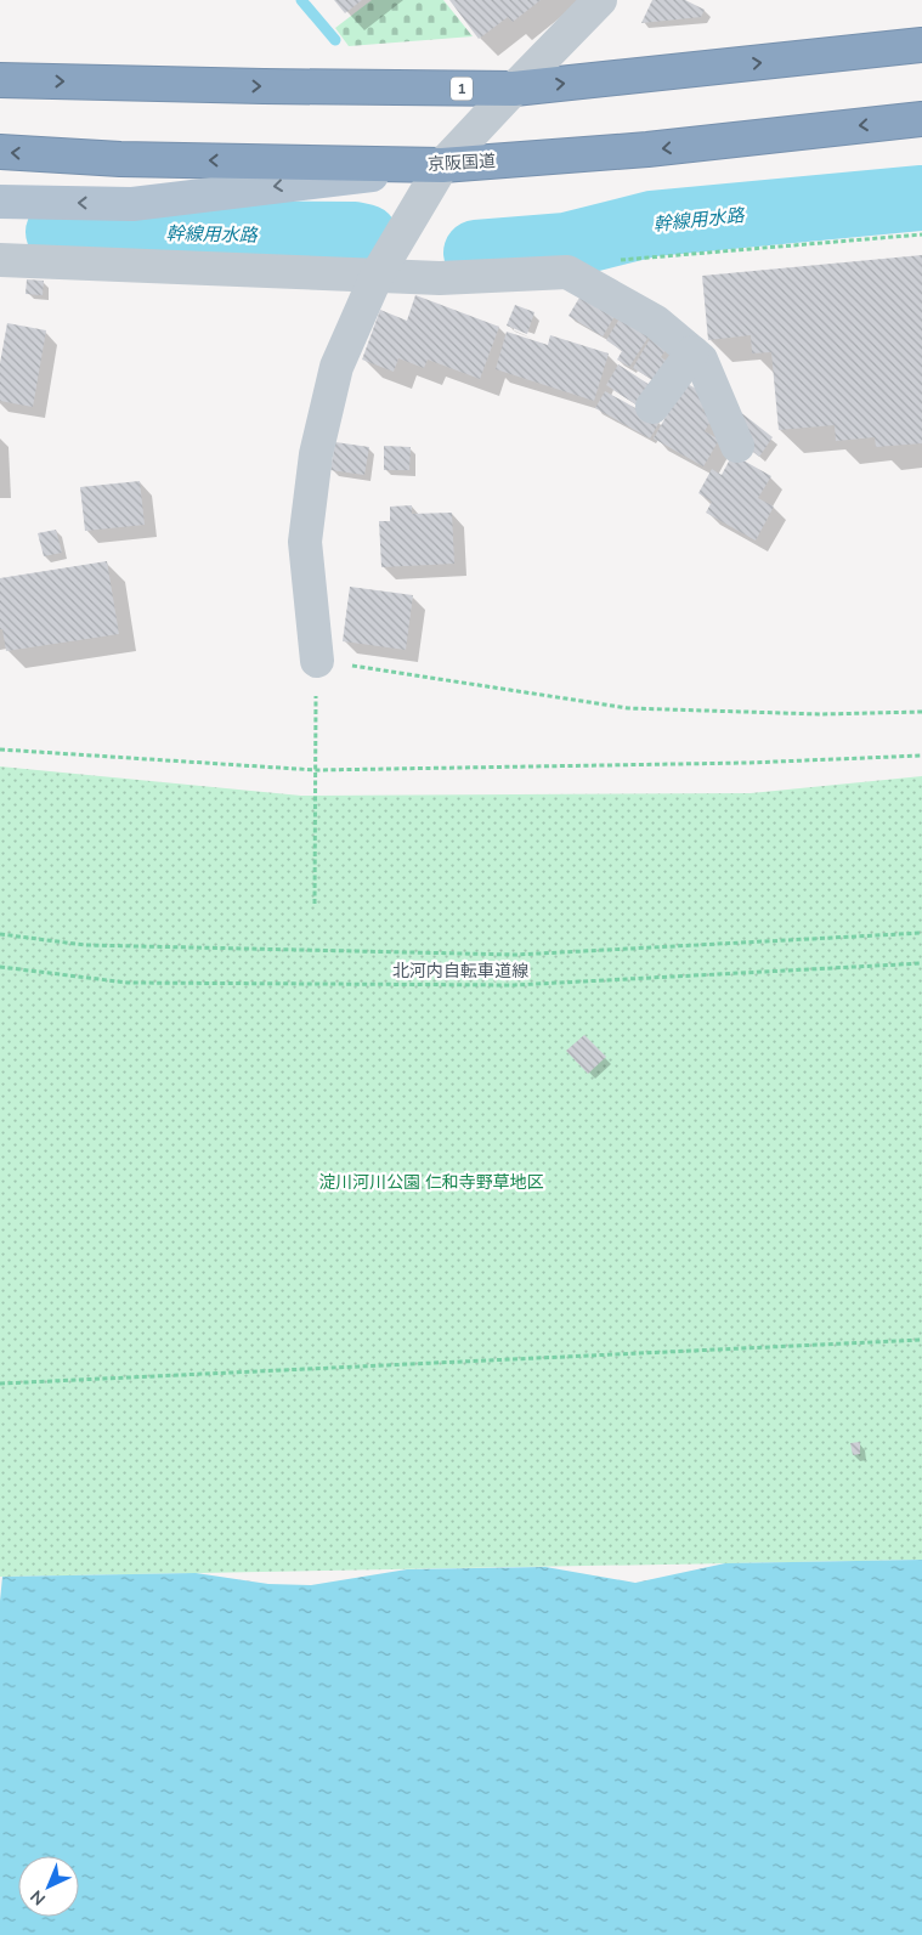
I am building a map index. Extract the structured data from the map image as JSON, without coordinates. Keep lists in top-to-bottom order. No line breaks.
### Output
{"streets":{"highway":["1","京阪国道"],"path":["北河内自転車道線"]},"water":["幹線用水路"],"parks":["淀川河川公園 仁和寺野草地区"],"north":"bottom left"}
